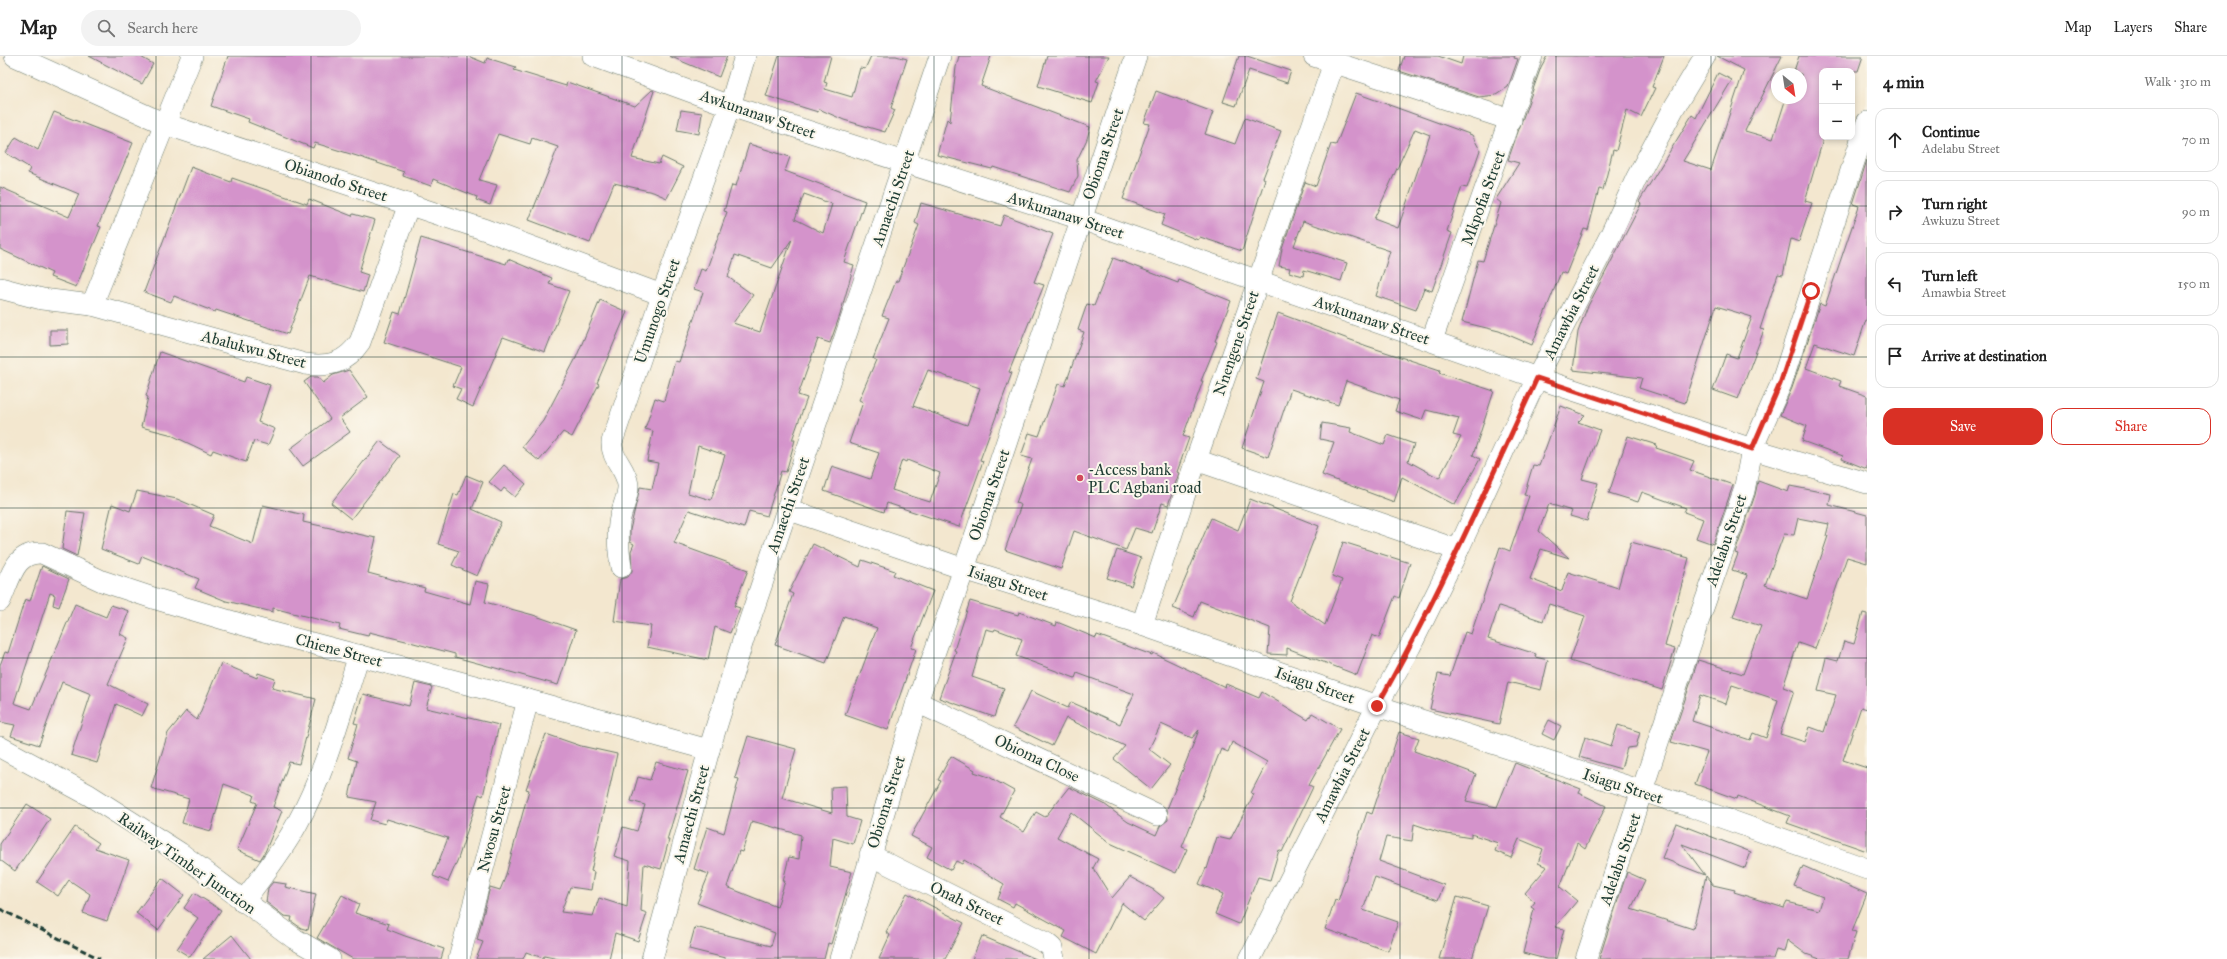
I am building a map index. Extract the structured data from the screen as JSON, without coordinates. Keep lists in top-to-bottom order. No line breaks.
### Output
{"streets":{"street":["Awkunanaw Street","Obioma Street","Obianodo Street","Amaechi Street","Mkpofia Street","Umunogo Street","Amawbia Street","Nnengene Street","Abalukwu Street","Adelabu Street","Isiagu Street","Chiene Street","Obioma Close","Nwosu Street","Railway Timber Junction","Onah Street"]},"crossings":[["Awkunanaw Street","Obioma Street"],["Awkunanaw Street","Amaechi Street"],["Awkunanaw Street","Mkpofia Street"],["Awkunanaw Street","Umunogo Street"],["Awkunanaw Street","Amawbia Street"],["Awkunanaw Street","Nnengene Street"],["Awkunanaw Street","Adelabu Street"],["Obioma Street","Isiagu Street"],["Obioma Street","Obioma Close"],["Obioma Street","Onah Street"],["Obianodo Street","Umunogo Street"],["Obianodo Street","Abalukwu Street"],["Amaechi Street","Isiagu Street"],["Amaechi Street","Chiene Street"],["Amawbia Street","Isiagu Street"],["Nnengene Street","Isiagu Street"],["Adelabu Street","Isiagu Street"],["Chiene Street","Nwosu Street"]],"places":["-Access bank PLC Agbani road"],"north":"bottom right","page":{"header":"Map","search":"Search here","nav":["Map","Layers","Share"],"heading":["4 min","Walk · 310 m"],"map_buttons":["+","−"],"list":[["Continue","Adelabu Street","70 m"],["Turn right","Awkuzu Street","90 m"],["Turn left","Amawbia Street","150 m"],"Arrive at destination"],"buttons":["Save","Share"]}}
